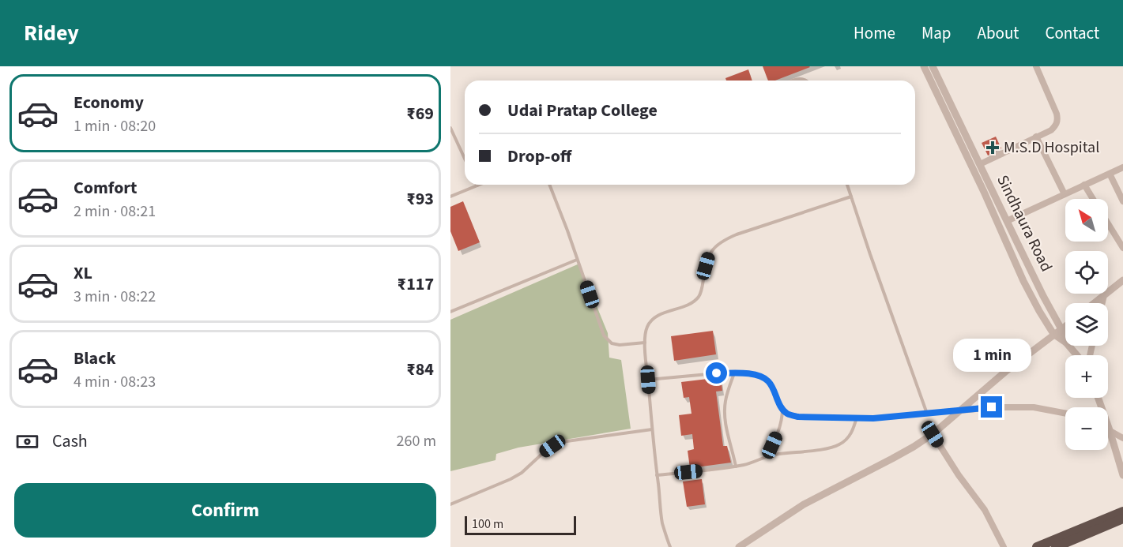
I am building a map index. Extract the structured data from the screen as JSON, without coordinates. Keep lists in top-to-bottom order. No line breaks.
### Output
{"streets":{"street":["Sindhaura Road"]},"places":{"health":["M.S.D Hospital"]},"scale_bar":"100 m","north":"top left","page":{"header":"Ridey","nav":["Home","Map","About","Contact"],"list":[{"name":"Economy","note":"1 min · 08:20","value":"₹69"},{"name":"Comfort","note":"2 min · 08:21","value":"₹93"},{"name":"XL","note":"3 min · 08:22","value":"₹117"},{"name":"Black","note":"4 min · 08:23","value":"₹84"}],"banner":["Udai Pratap College","Drop-off"],"map_buttons":["+","−"],"bubble":"1 min","pay":["Cash","260 m"],"buttons":"Confirm","scale":"100 m"}}
